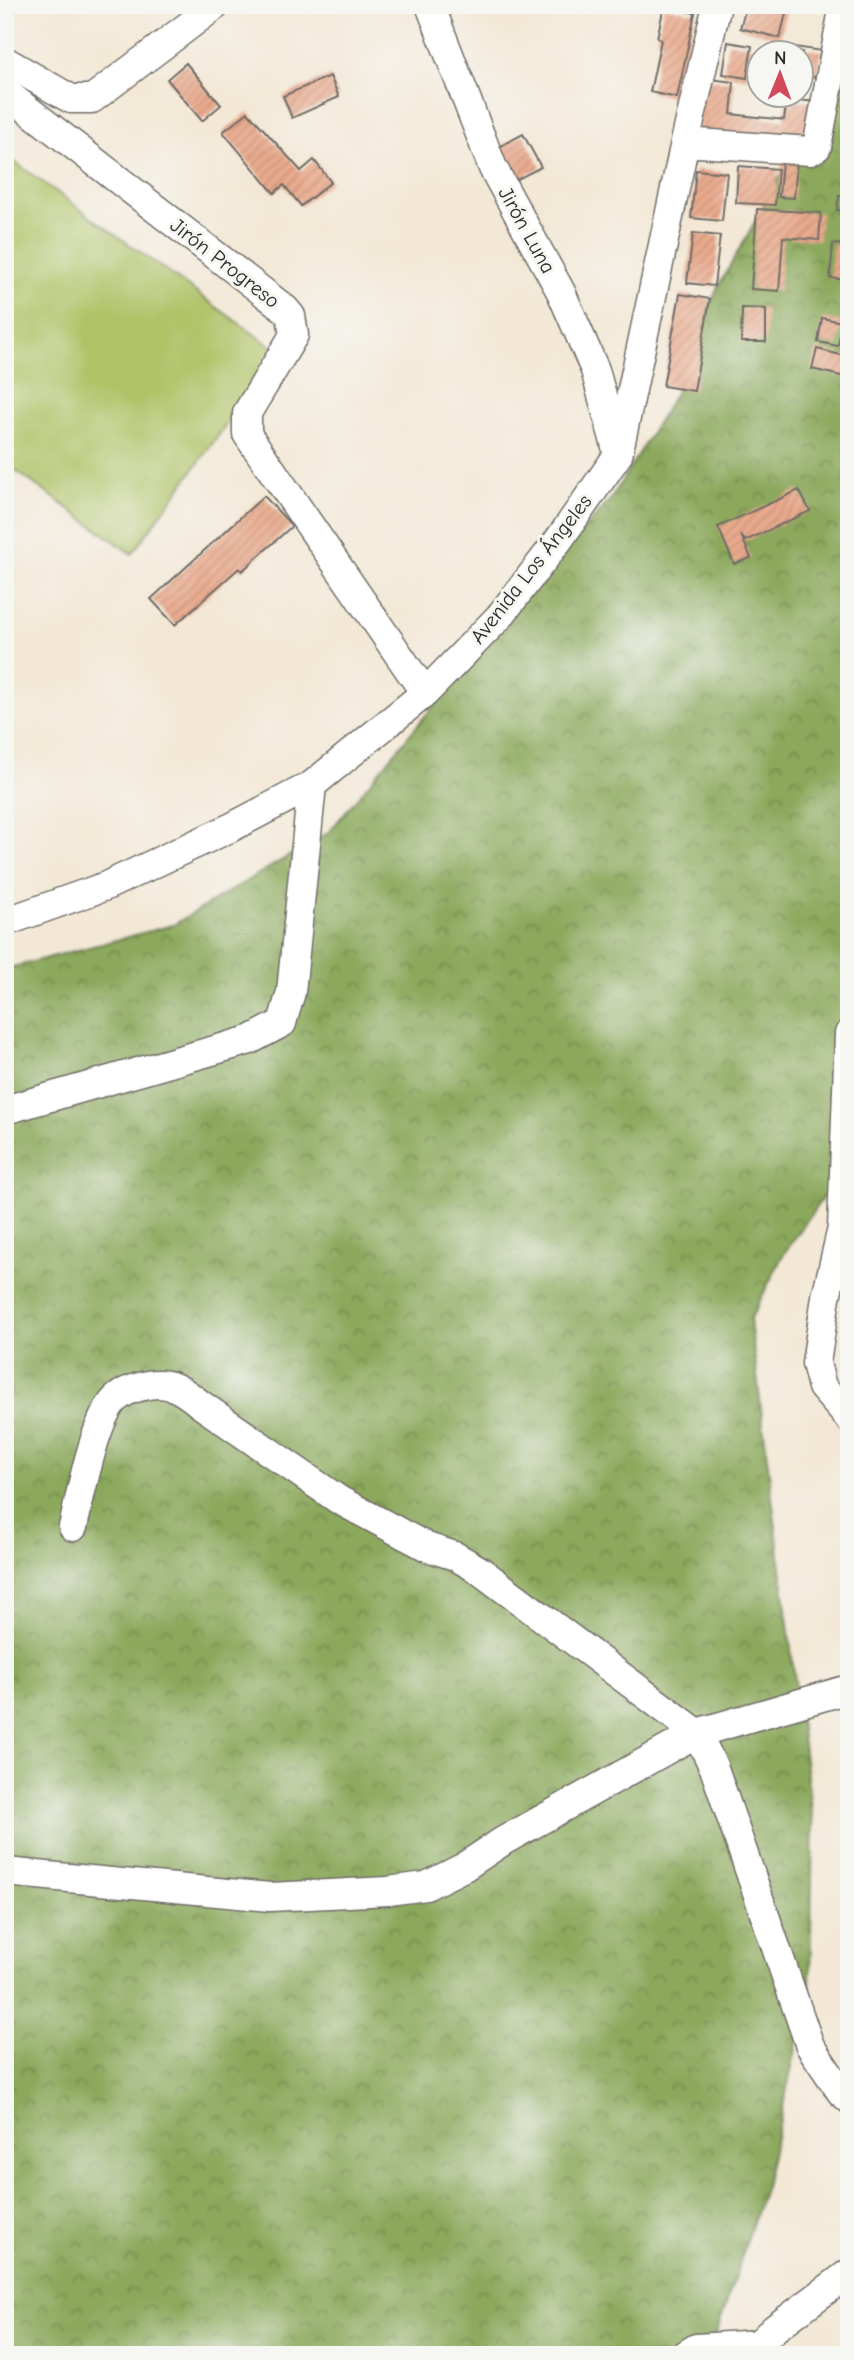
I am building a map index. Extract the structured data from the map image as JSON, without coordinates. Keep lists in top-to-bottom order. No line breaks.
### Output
{"streets":{"street":["Jirón Luna","Jirón Progreso","Avenida Los Ángeles"]},"crossings":[["Jirón Luna","Avenida Los Ángeles"],["Jirón Progreso","Avenida Los Ángeles"]],"north":"top"}
